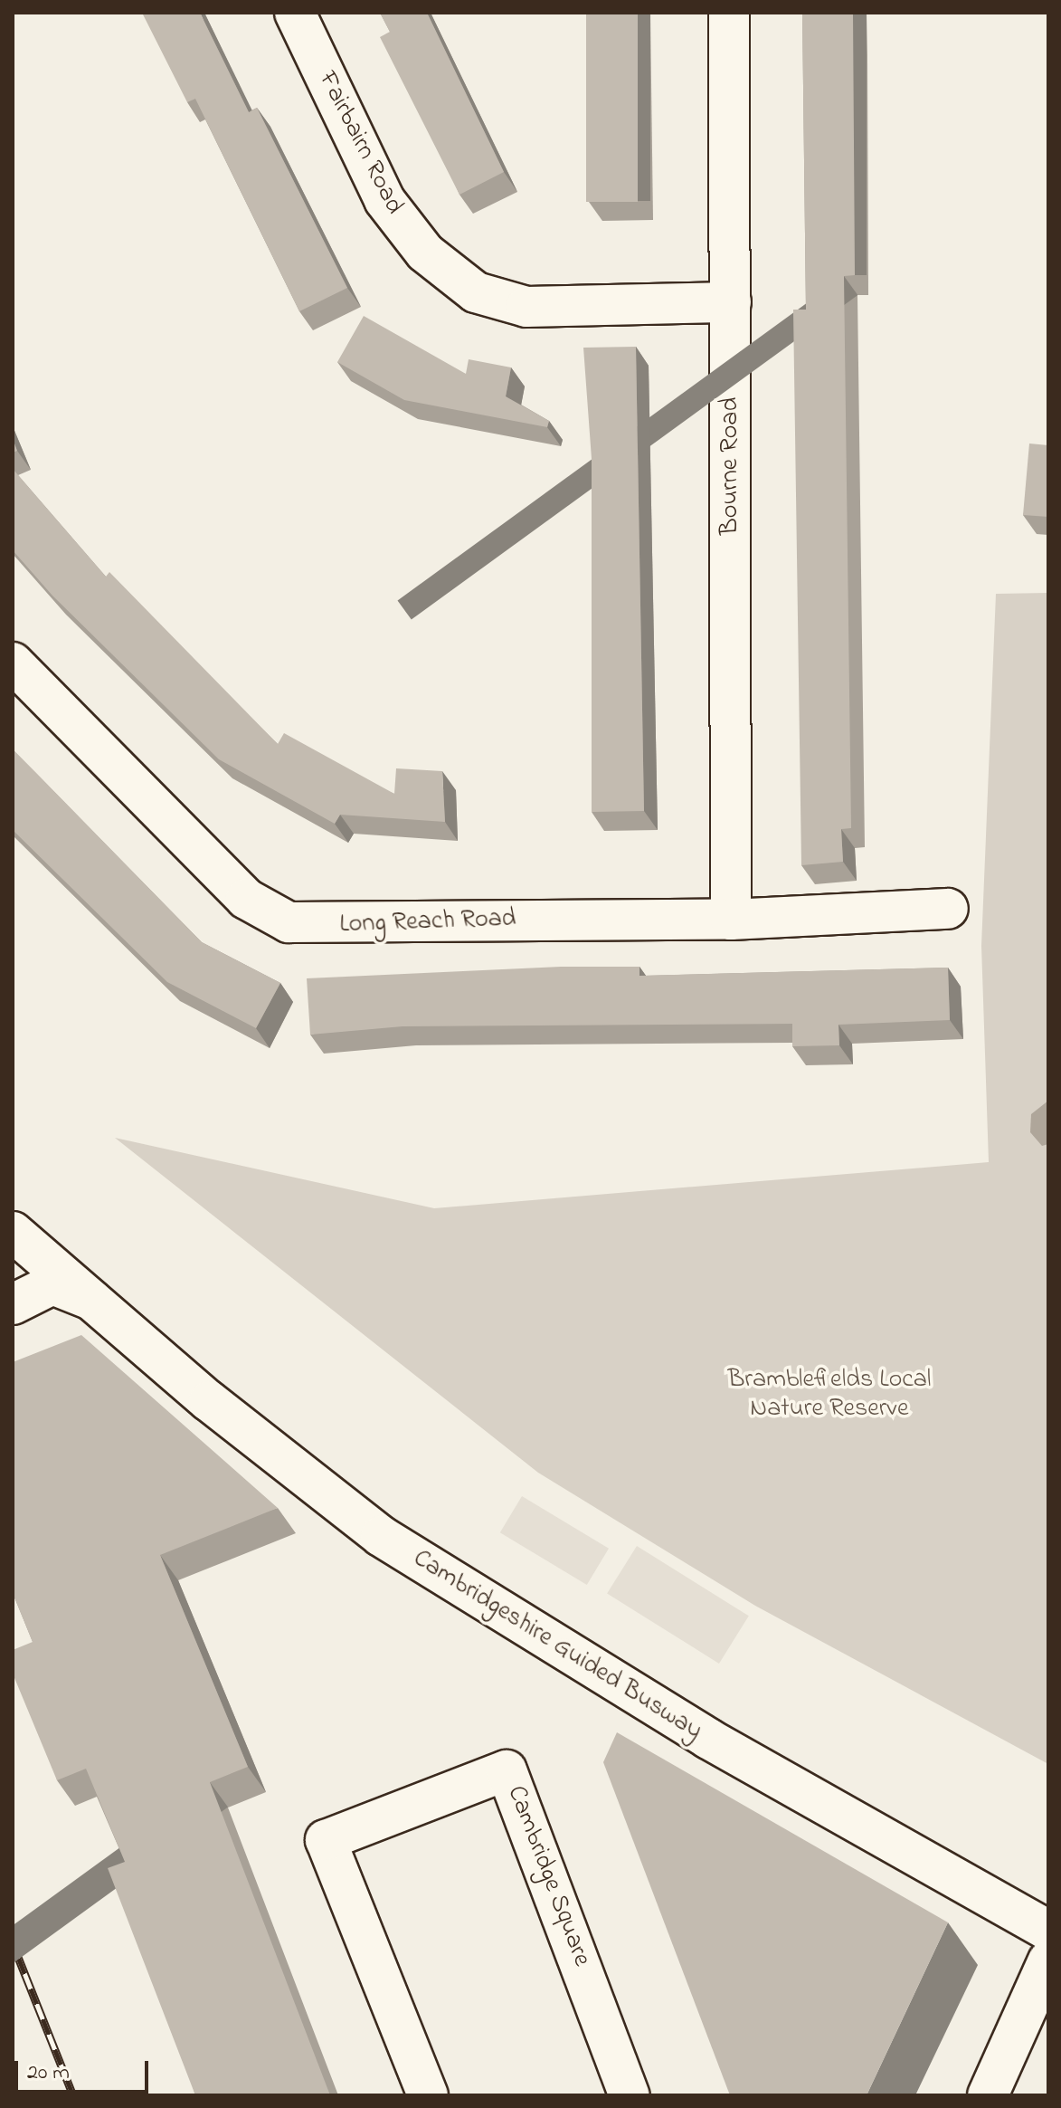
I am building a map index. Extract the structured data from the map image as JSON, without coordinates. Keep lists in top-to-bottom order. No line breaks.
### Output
{"streets":{"street":["Fairbairn Road","Bourne Road","Long Reach Road","Cambridgeshire Guided Busway","Cambridge Square"]},"crossings":[["Fairbairn Road","Bourne Road"],["Bourne Road","Long Reach Road"]],"parks":["Bramblefields Local Nature Reserve"],"scale_bar":"20 m"}
